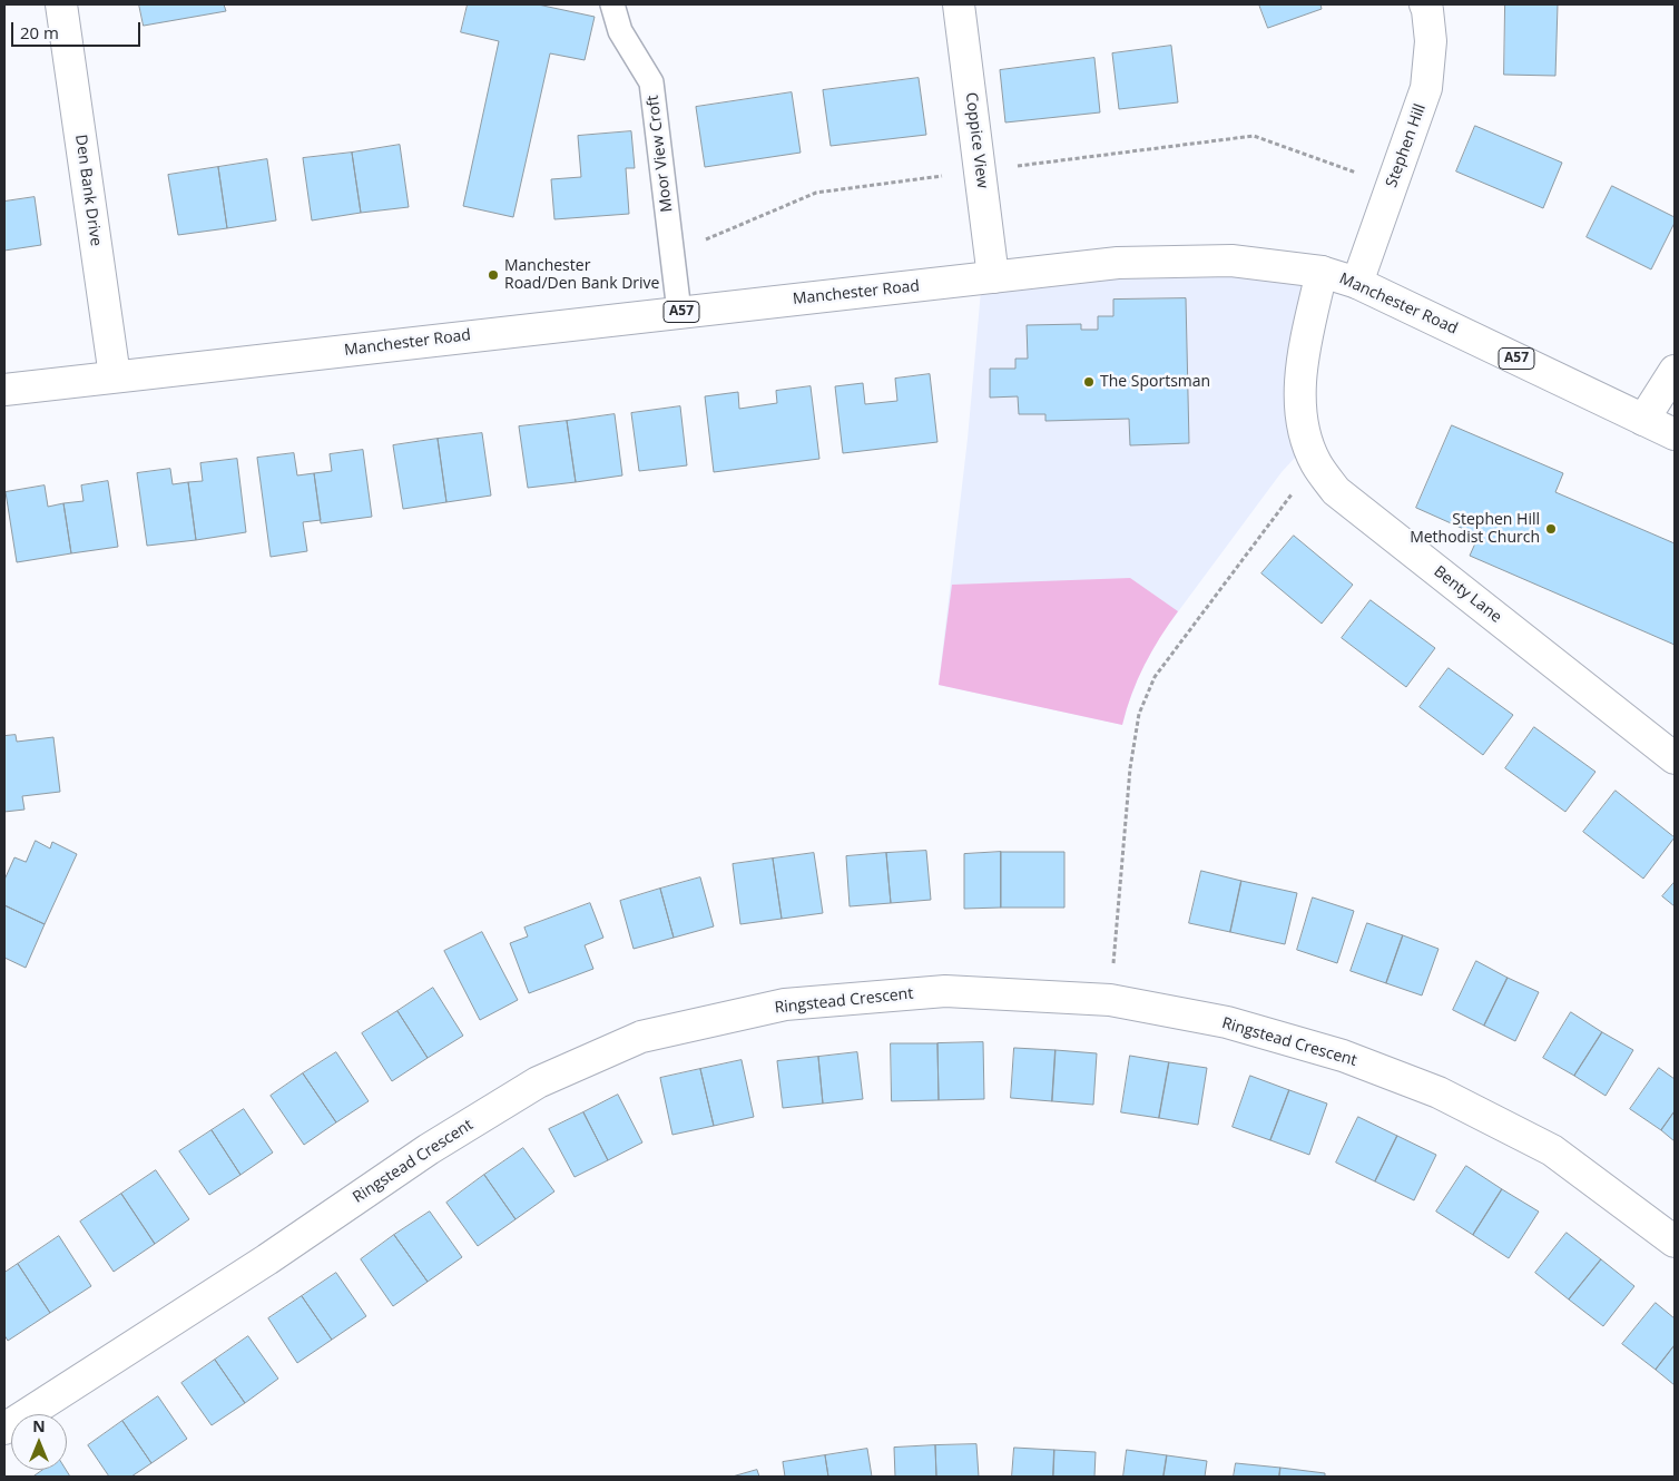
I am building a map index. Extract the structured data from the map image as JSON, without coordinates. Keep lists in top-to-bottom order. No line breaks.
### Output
{"streets":{"street":["Coppice View","Stephen Hill","Den Bank Drive","Manchester Road","A57","Benty Lane","Ringstead Crescent"],"lane":["Moor View Croft"]},"crossings":[["Coppice View","Manchester Road"],["Stephen Hill","Manchester Road"],["Moor View Croft","Manchester Road"],["Den Bank Drive","Manchester Road"],["Manchester Road","Benty Lane"]],"places":["Manchester Road/Den Bank Drive","The Sportsman","Stephen Hill Methodist Church"],"scale_bar":"20 m","north":"top"}
